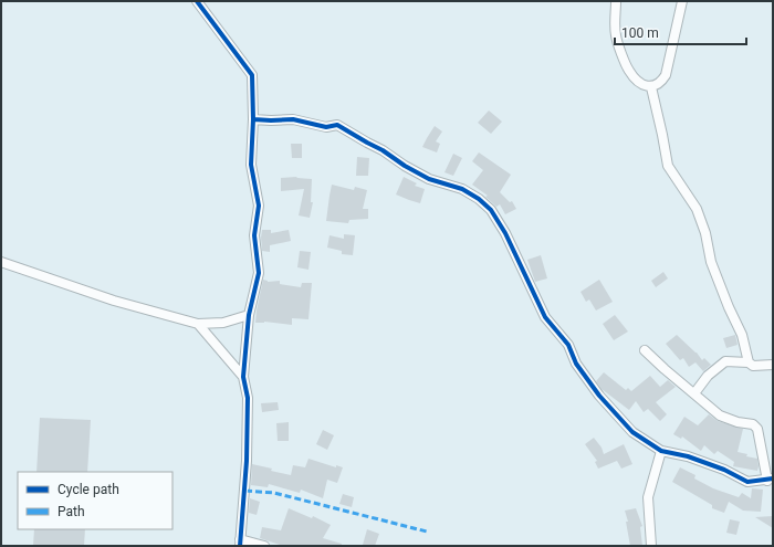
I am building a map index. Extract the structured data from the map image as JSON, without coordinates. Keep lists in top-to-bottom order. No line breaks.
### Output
{"legend":["Cycle path","Path"],"scale_bar":"100 m"}
